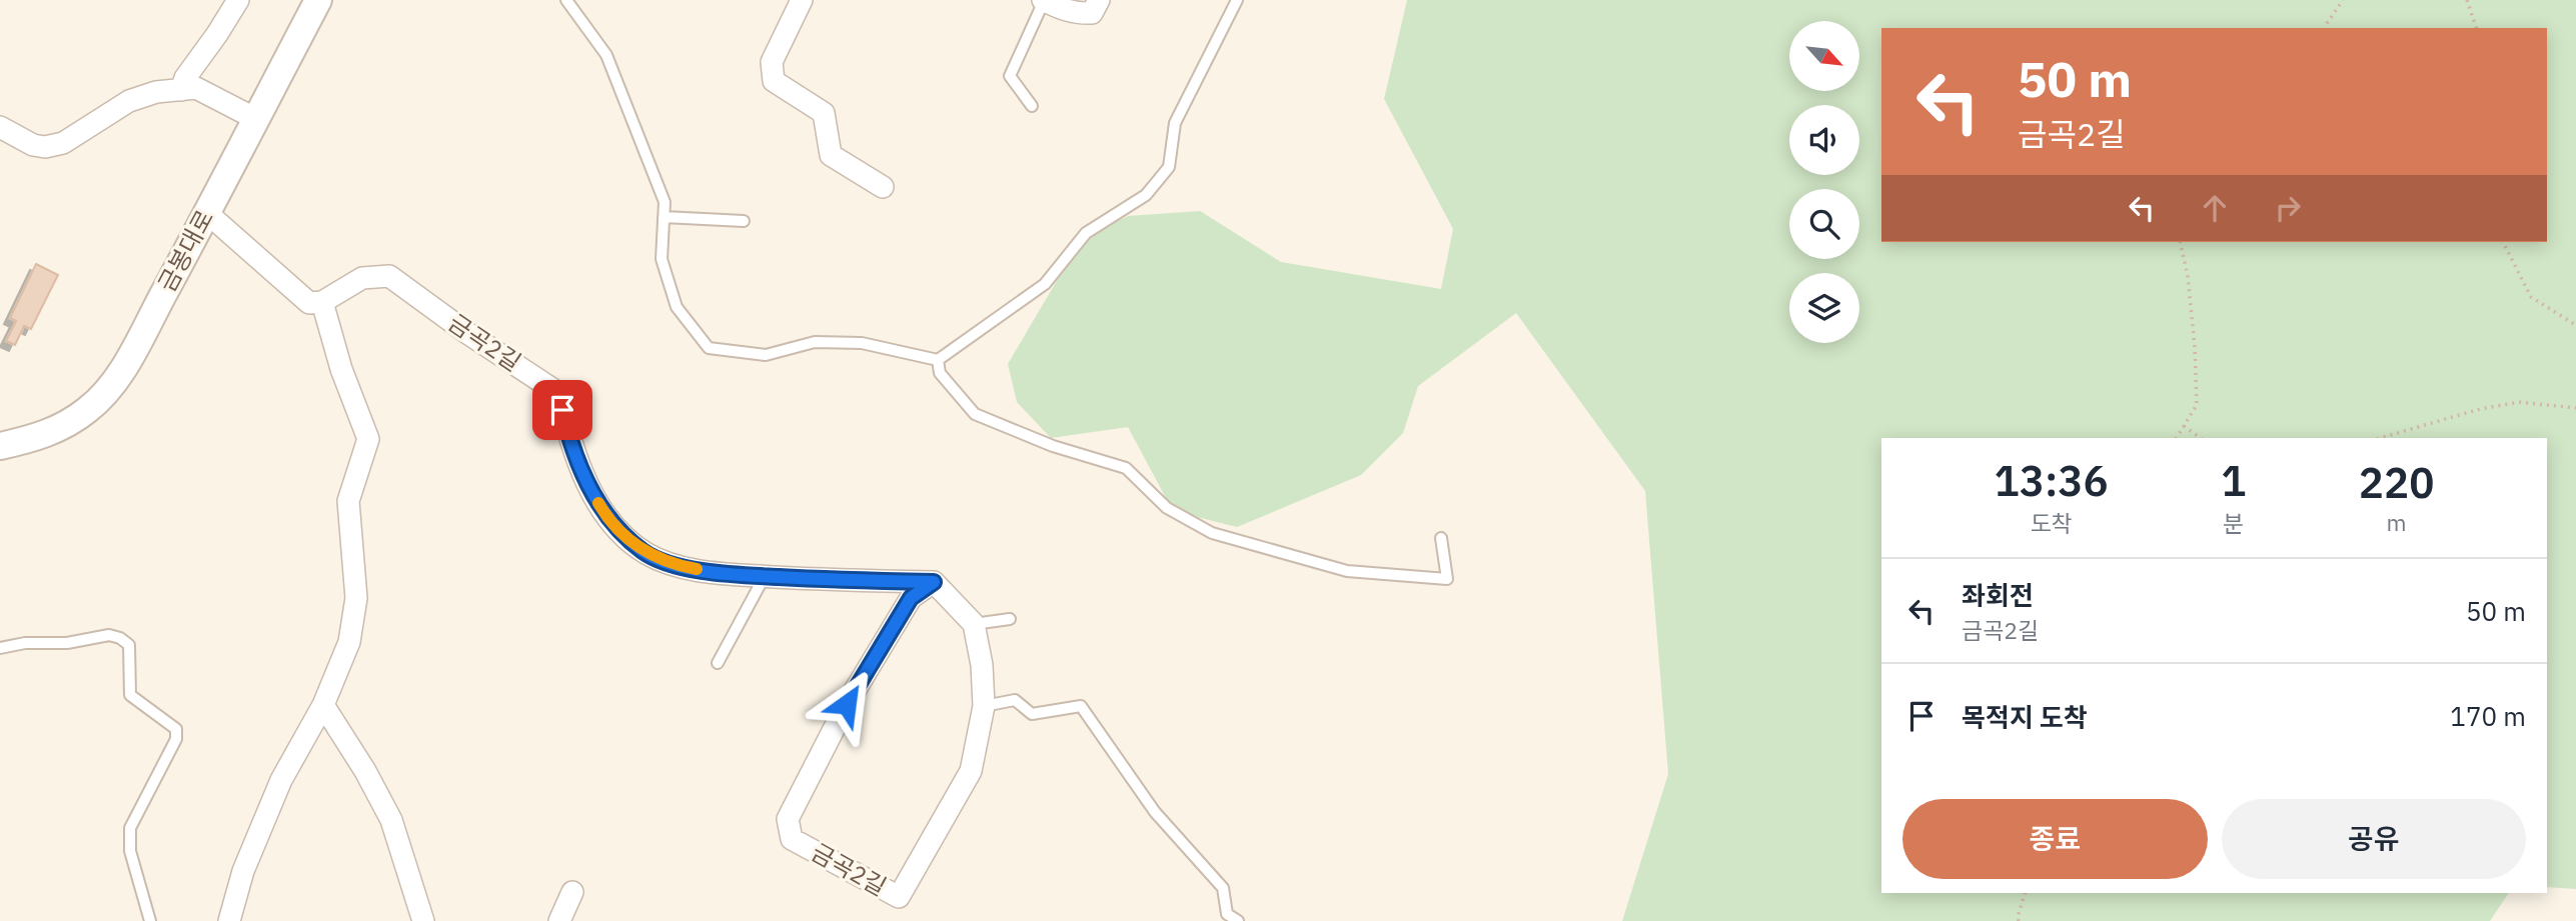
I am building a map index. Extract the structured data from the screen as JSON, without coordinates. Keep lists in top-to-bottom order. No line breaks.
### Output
{"streets":{"street":["금봉대로","금곡2길"]},"north":"bottom right","page":{"turn":["50 m","금곡2길"],"eta":["13:36","도착","1","분","220","m"],"list":[{"name":"좌회전","note":"금곡2길","value":"50 m"},{"name":"목적지 도착","value":"170 m"}],"buttons":["종료","공유"]}}
